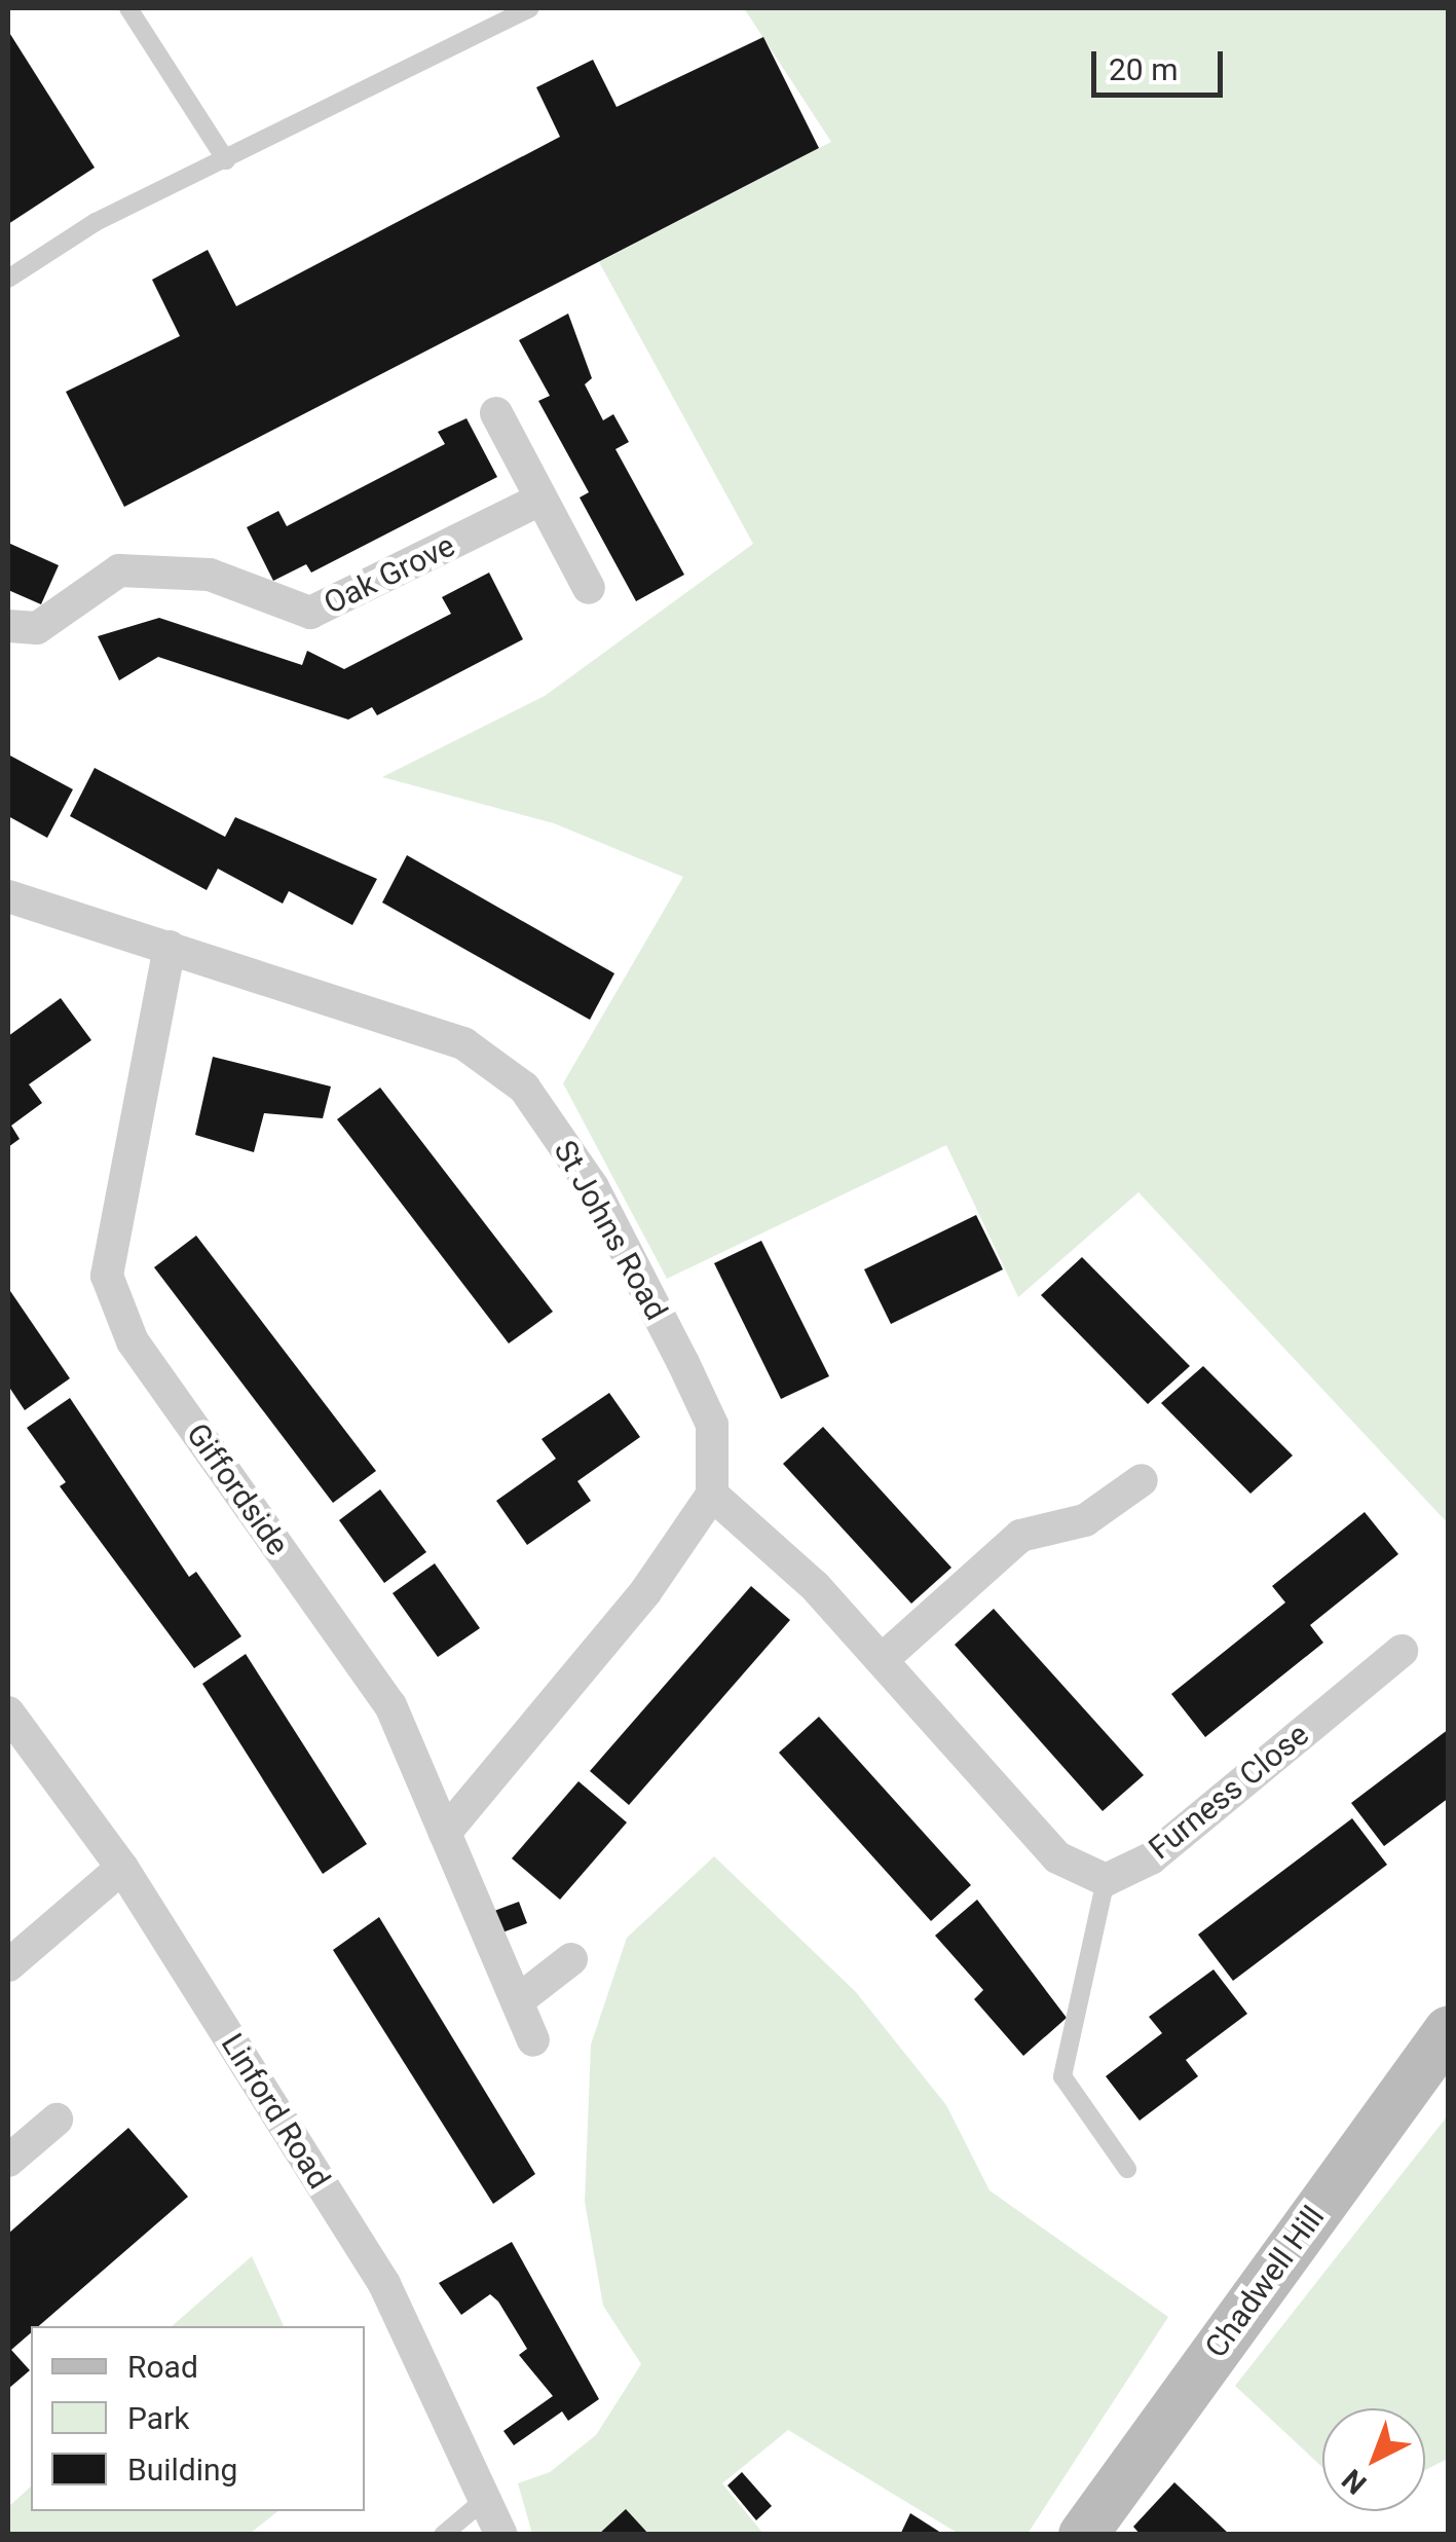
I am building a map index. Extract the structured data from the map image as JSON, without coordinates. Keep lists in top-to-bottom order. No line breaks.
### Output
{"streets":{"street":["Oak Grove","St Johns Road","Giffordside","Furness Close","Linford Road","Chadwell Hill"]},"crossings":[["St Johns Road","Giffordside"]],"legend":["Road","Park","Building"],"scale_bar":"20 m","north":"bottom left"}
